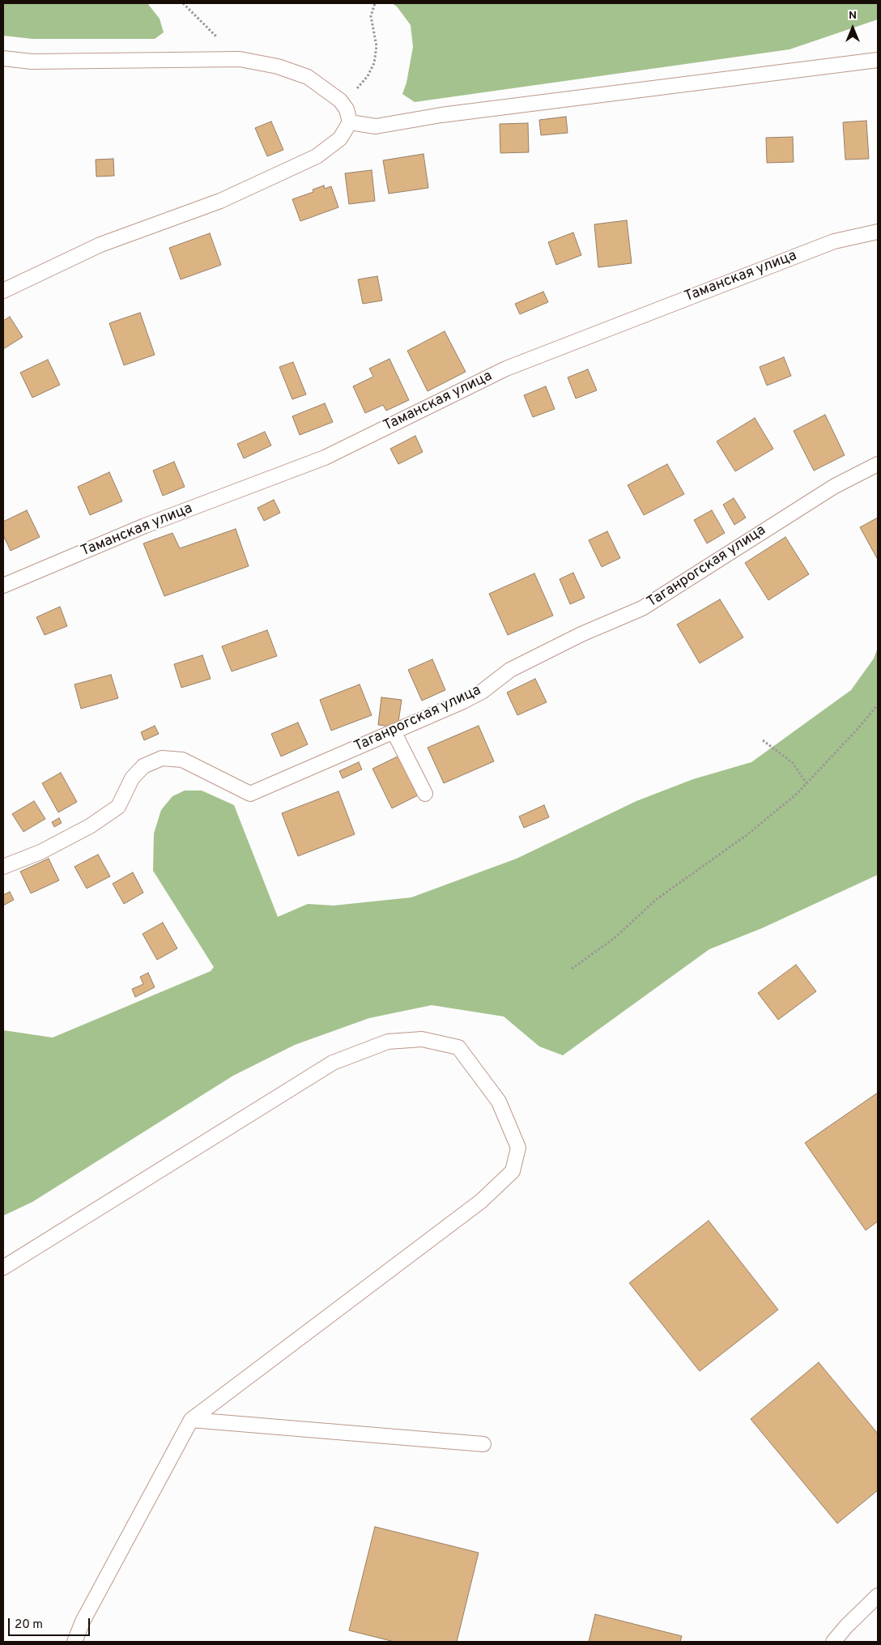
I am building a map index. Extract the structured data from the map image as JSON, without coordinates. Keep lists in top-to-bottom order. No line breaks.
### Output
{"streets":{"lane":["Таманская улица","Таганрогская улица"]},"scale_bar":"20 m","north":"top"}
